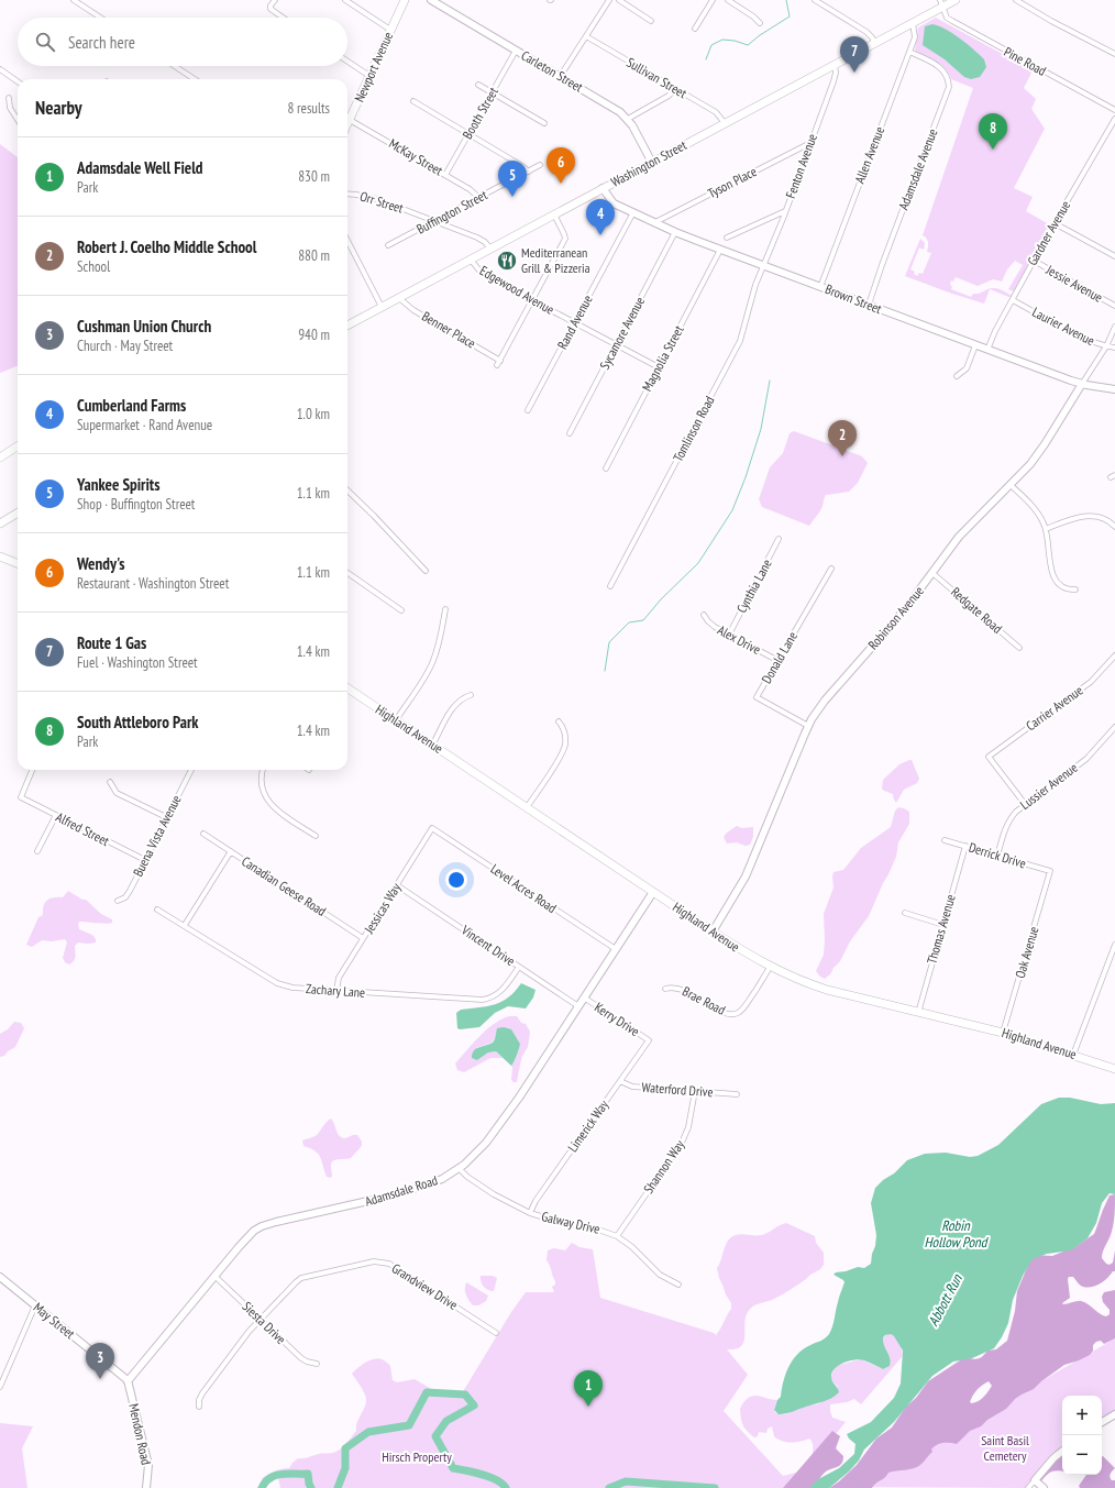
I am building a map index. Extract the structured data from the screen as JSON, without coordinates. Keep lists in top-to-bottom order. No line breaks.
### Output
{"streets":{"main road":["Newport Avenue","Washington Street","Highland Avenue"],"street":["Pine Road","Carleton Street","Sullivan Street","Booth Street","Allen Avenue","McKay Street","Fenton Avenue","Adamsdale Avenue","Tyson Place","Orr Street","Buffington Street","Gardner Avenue","Jessie Avenue","Edgewood Avenue","Brown Street","Rand Avenue","Laurier Avenue","Benner Place","Sycamore Avenue","Magnolia Street","Tomlinson Road","Cynthia Lane","Redgate Road","Robinson Avenue","Alex Drive","Donald Lane","Carrier Avenue","Lussier Avenue","Alfred Street","Buena Vista Avenue","Derrick Drive","Canadian Geese Road","Level Acres Road","Jessicas Way","Thomas Avenue","Vincent Drive","Oak Avenue","Zachary Lane","Brae Road","Kerry Drive","Waterford Drive","Limerick Way","Shannon Way","Adamsdale Road","Galway Drive","Grandview Drive","May Street","Siesta Drive","Mendon Road"]},"crossings":[["Pine Road","Washington Street"],["Newport Avenue","McKay Street"],["Carleton Street","Booth Street"],["Carleton Street","Washington Street"],["Sullivan Street","Washington Street"],["Booth Street","McKay Street"],["Allen Avenue","Washington Street"],["Allen Avenue","Adamsdale Avenue"],["Allen Avenue","Brown Street"],["McKay Street","Buffington Street"],["Washington Street","Fenton Avenue"],["Washington Street","Orr Street"],["Washington Street","Edgewood Avenue"],["Washington Street","Brown Street"],["Washington Street","Benner Place"],["Fenton Avenue","Tyson Place"],["Fenton Avenue","Brown Street"],["Fenton Avenue","Tomlinson Road"],["Adamsdale Avenue","Brown Street"],["Tyson Place","Brown Street"],["Orr Street","Buffington Street"],["Gardner Avenue","Jessie Avenue"],["Gardner Avenue","Brown Street"],["Gardner Avenue","Laurier Avenue"],["Edgewood Avenue","Rand Avenue"],["Edgewood Avenue","Benner Place"],["Edgewood Avenue","Sycamore Avenue"],["Edgewood Avenue","Magnolia Street"],["Brown Street","Rand Avenue"],["Brown Street","Sycamore Avenue"],["Brown Street","Magnolia Street"],["Brown Street","Tomlinson Road"],["Brown Street","Robinson Avenue"],["Laurier Avenue","Robinson Avenue"],["Cynthia Lane","Alex Drive"],["Redgate Road","Robinson Avenue"],["Robinson Avenue","Donald Lane"],["Robinson Avenue","Highland Avenue"],["Alex Drive","Donald Lane"],["Carrier Avenue","Lussier Avenue"],["Highland Avenue","Thomas Avenue"],["Highland Avenue","Oak Avenue"],["Highland Avenue","Brae Road"],["Highland Avenue","Adamsdale Road"],["Lussier Avenue","Derrick Drive"],["Alfred Street","Buena Vista Avenue"],["Derrick Drive","Thomas Avenue"],["Derrick Drive","Oak Avenue"],["Canadian Geese Road","Jessicas Way"],["Level Acres Road","Jessicas Way"],["Level Acres Road","Adamsdale Road"],["Jessicas Way","Vincent Drive"],["Jessicas Way","Zachary Lane"],["Vincent Drive","Zachary Lane"],["Vincent Drive","Adamsdale Road"],["Kerry Drive","Limerick Way"],["Kerry Drive","Adamsdale Road"],["Waterford Drive","Limerick Way"],["Waterford Drive","Shannon Way"],["Limerick Way","Galway Drive"],["Shannon Way","Galway Drive"],["Adamsdale Road","Galway Drive"],["Adamsdale Road","May Street"],["Adamsdale Road","Siesta Drive"],["Adamsdale Road","Mendon Road"],["Grandview Drive","Siesta Drive"],["May Street","Mendon Road"]],"water":["Robin Hollow Pond","Abbott Run"],"parks":["Saint Basil Cemetery","Hirsch Property"],"places":{"restaurant":["Mediterranean Grill & Pizzeria"]},"page":{"search":"Search here","pins":["7","8","6","5","4","2","3","1"],"heading":["Nearby","8 results"],"list":[{"mark":"1","name":"Adamsdale Well Field","note":"Park","value":"830 m"},{"mark":"2","name":"Robert J. Coelho Middle School","note":"School","value":"880 m"},{"mark":"3","name":"Cushman Union Church","note":"Church · May Street","value":"940 m"},{"mark":"4","name":"Cumberland Farms","note":"Supermarket · Rand Avenue","value":"1.0 km"},{"mark":"5","name":"Yankee Spirits","note":"Shop · Buffington Street","value":"1.1 km"},{"mark":"6","name":"Wendy's","note":"Restaurant · Washington Street","value":"1.1 km"},{"mark":"7","name":"Route 1 Gas","note":"Fuel · Washington Street","value":"1.4 km"},{"mark":"8","name":"South Attleboro Park","note":"Park","value":"1.4 km"}],"map_buttons":["+","−"]}}
